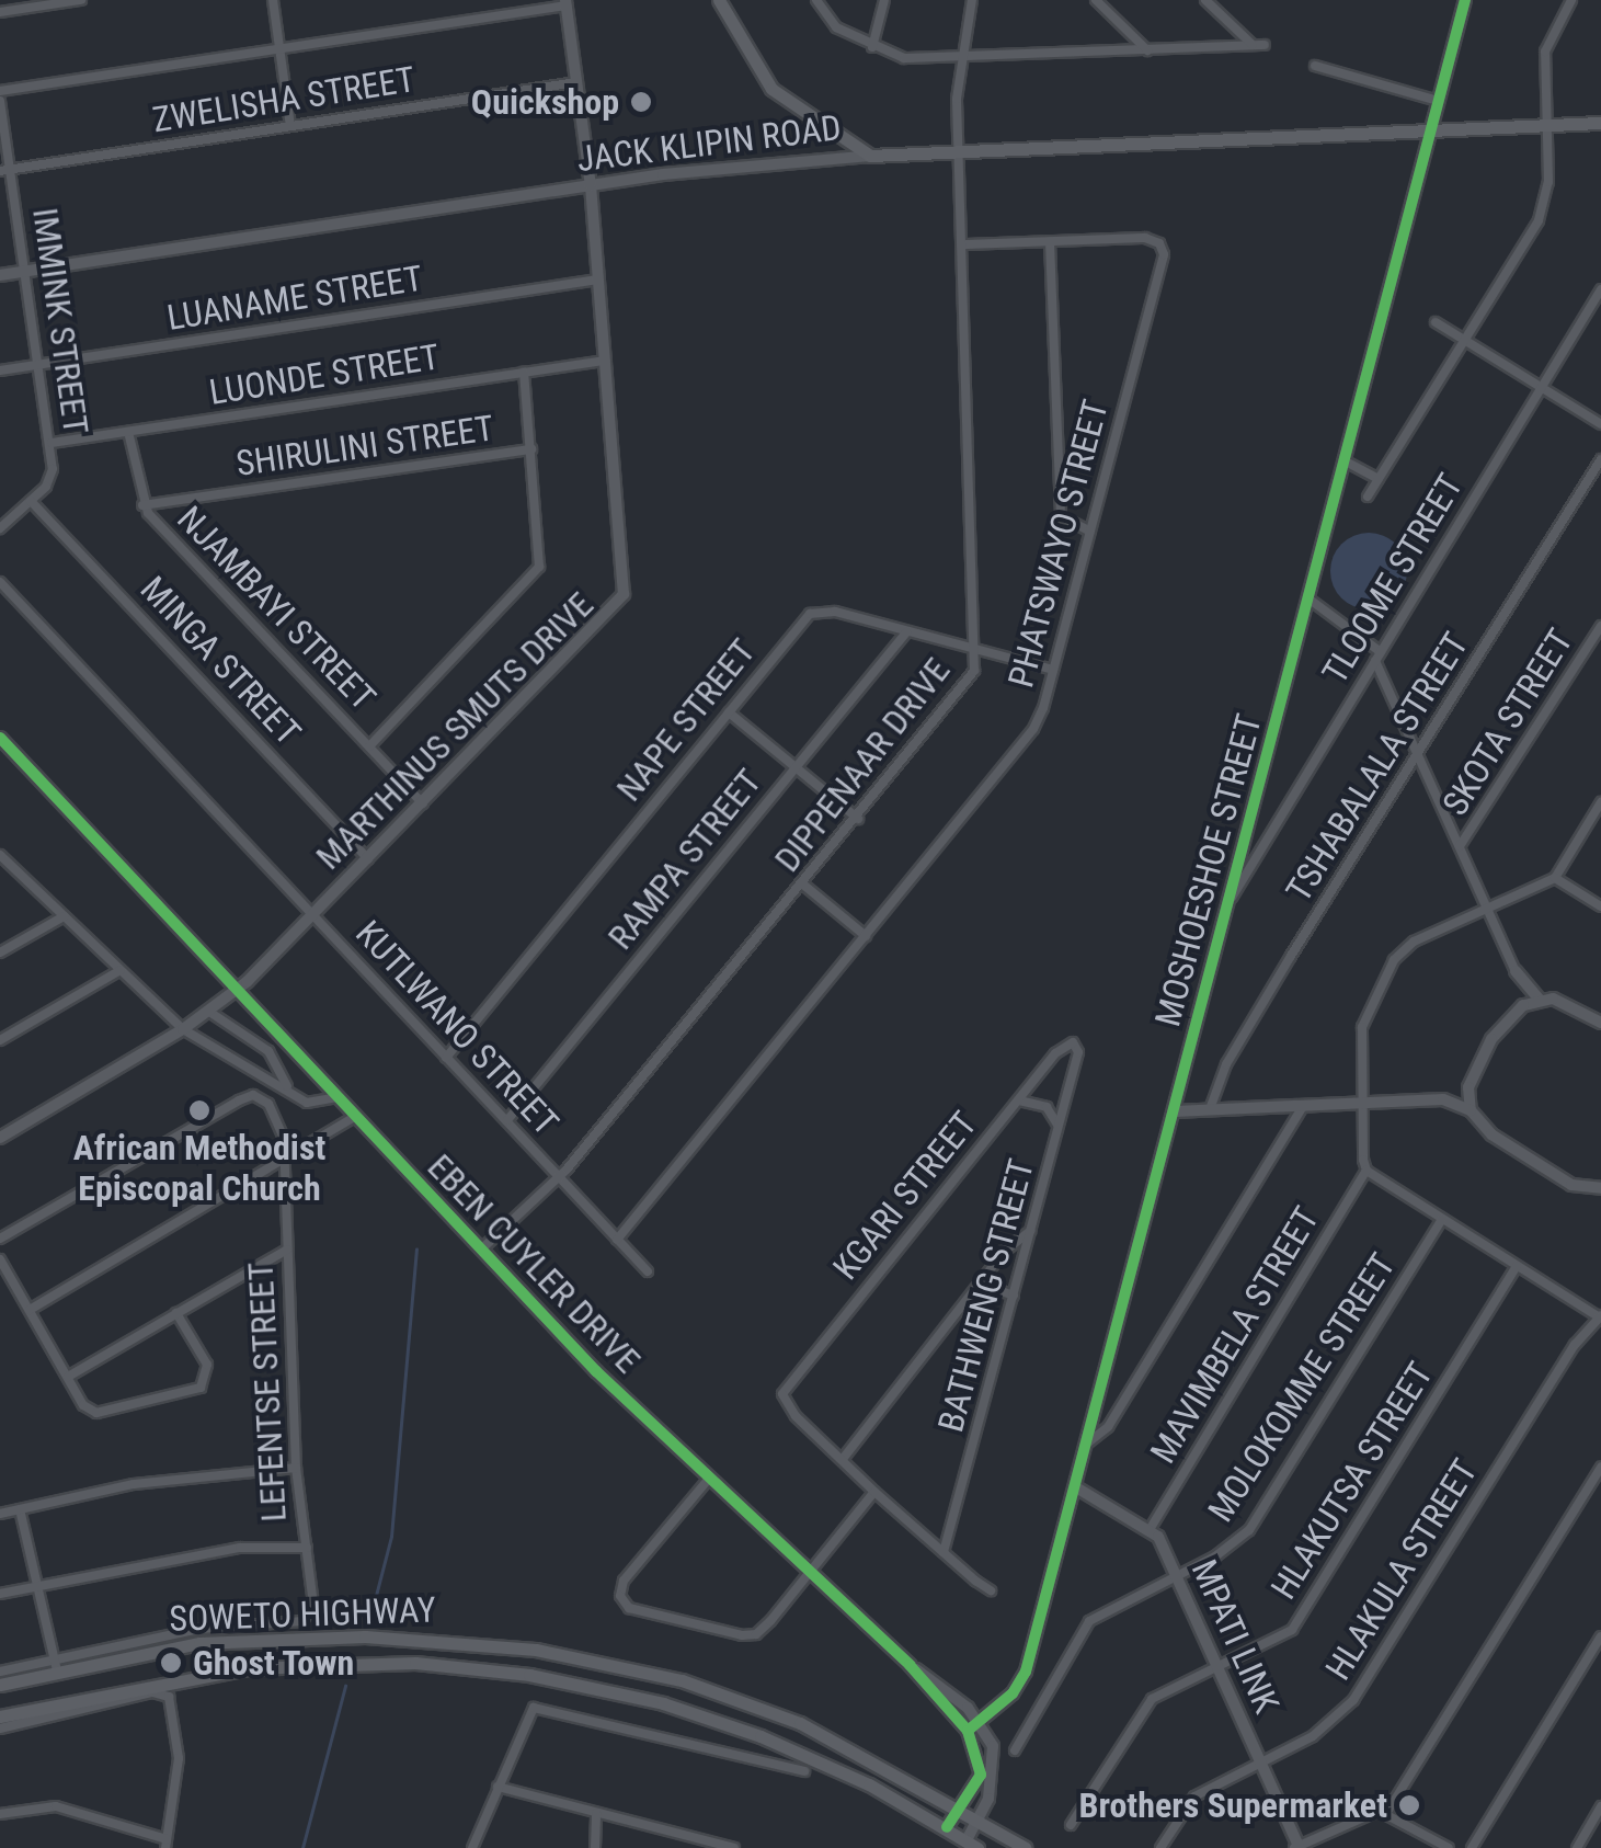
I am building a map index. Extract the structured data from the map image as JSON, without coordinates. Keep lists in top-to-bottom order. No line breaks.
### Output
{"streets":{"main road":["JACK KLIPIN ROAD","SOWETO HIGHWAY"],"street":["ZWELISHA STREET","LUANAME STREET","IMMINK STREET","LUONDE STREET","SHIRULINI STREET","PHATSWAYO STREET","TLOOME STREET","NJAMBAYI STREET","MINGA STREET","NAPE STREET","SKOTA STREET","MARTHINUS SMUTS DRIVE","DIPPENAAR DRIVE","TSHABALALA STREET","RAMPA STREET","MOSHOESHOE STREET","KUTLWANO STREET","KGARI STREET","EBEN CUYLER DRIVE","BATHWENG STREET","MAVIMBELA STREET","MOLOKOMME STREET","LEFENTSE STREET","HLAKUTSA STREET","HLAKULA STREET","MPATI LINK"]},"crossings":[["ZWELISHA STREET","IMMINK STREET"],["ZWELISHA STREET","MARTHINUS SMUTS DRIVE"],["JACK KLIPIN ROAD","IMMINK STREET"],["JACK KLIPIN ROAD","MARTHINUS SMUTS DRIVE"],["JACK KLIPIN ROAD","DIPPENAAR DRIVE"],["JACK KLIPIN ROAD","MOSHOESHOE STREET"],["LUANAME STREET","IMMINK STREET"],["LUANAME STREET","MARTHINUS SMUTS DRIVE"],["IMMINK STREET","LUONDE STREET"],["IMMINK STREET","MINGA STREET"],["LUONDE STREET","NJAMBAYI STREET"],["LUONDE STREET","MARTHINUS SMUTS DRIVE"],["SHIRULINI STREET","NJAMBAYI STREET"],["PHATSWAYO STREET","NAPE STREET"],["PHATSWAYO STREET","DIPPENAAR DRIVE"],["PHATSWAYO STREET","KUTLWANO STREET"],["TLOOME STREET","MOSHOESHOE STREET"],["NJAMBAYI STREET","MARTHINUS SMUTS DRIVE"],["MINGA STREET","MARTHINUS SMUTS DRIVE"],["NAPE STREET","DIPPENAAR DRIVE"],["NAPE STREET","RAMPA STREET"],["NAPE STREET","KUTLWANO STREET"],["MARTHINUS SMUTS DRIVE","KUTLWANO STREET"],["MARTHINUS SMUTS DRIVE","EBEN CUYLER DRIVE"],["DIPPENAAR DRIVE","KUTLWANO STREET"],["DIPPENAAR DRIVE","EBEN CUYLER DRIVE"],["RAMPA STREET","KUTLWANO STREET"],["MOSHOESHOE STREET","EBEN CUYLER DRIVE"],["MOSHOESHOE STREET","MPATI LINK"],["KGARI STREET","BATHWENG STREET"],["MAVIMBELA STREET","MPATI LINK"],["MOLOKOMME STREET","MPATI LINK"],["LEFENTSE STREET","SOWETO HIGHWAY"],["HLAKUTSA STREET","MPATI LINK"],["HLAKULA STREET","MPATI LINK"]],"places":["Quickshop","African Methodist Episcopal Church","Ghost Town","Brothers Supermarket"]}
